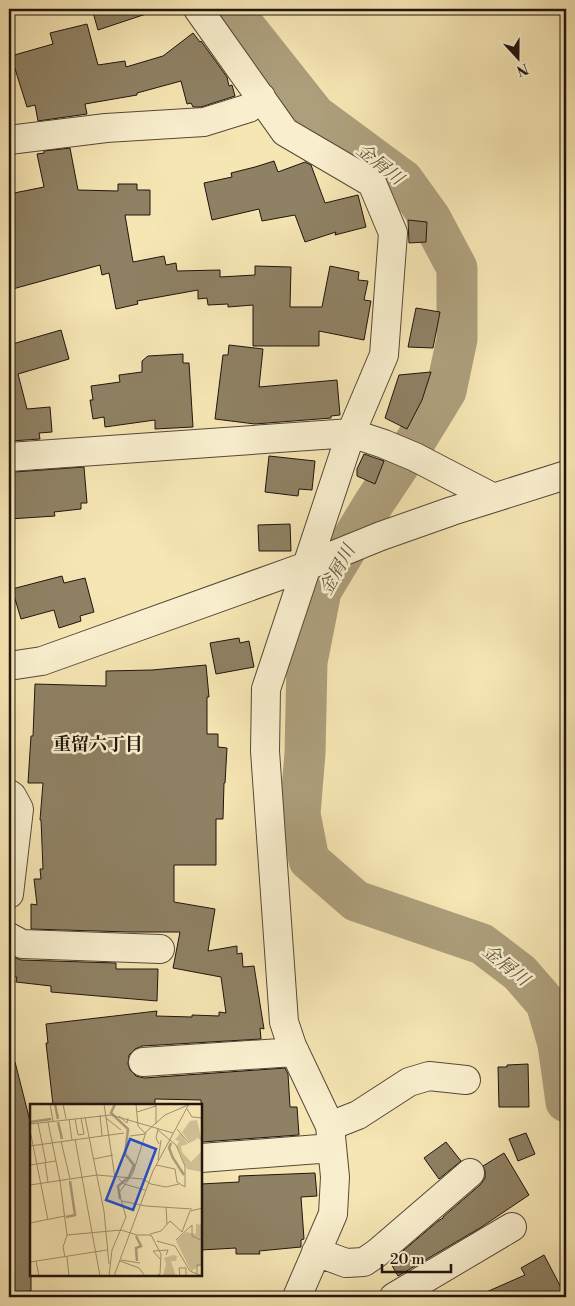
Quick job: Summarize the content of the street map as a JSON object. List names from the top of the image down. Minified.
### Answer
{"districts":["重留六丁目"],"water":["金屑川"],"scale_bar":"20 m","north":"bottom"}
